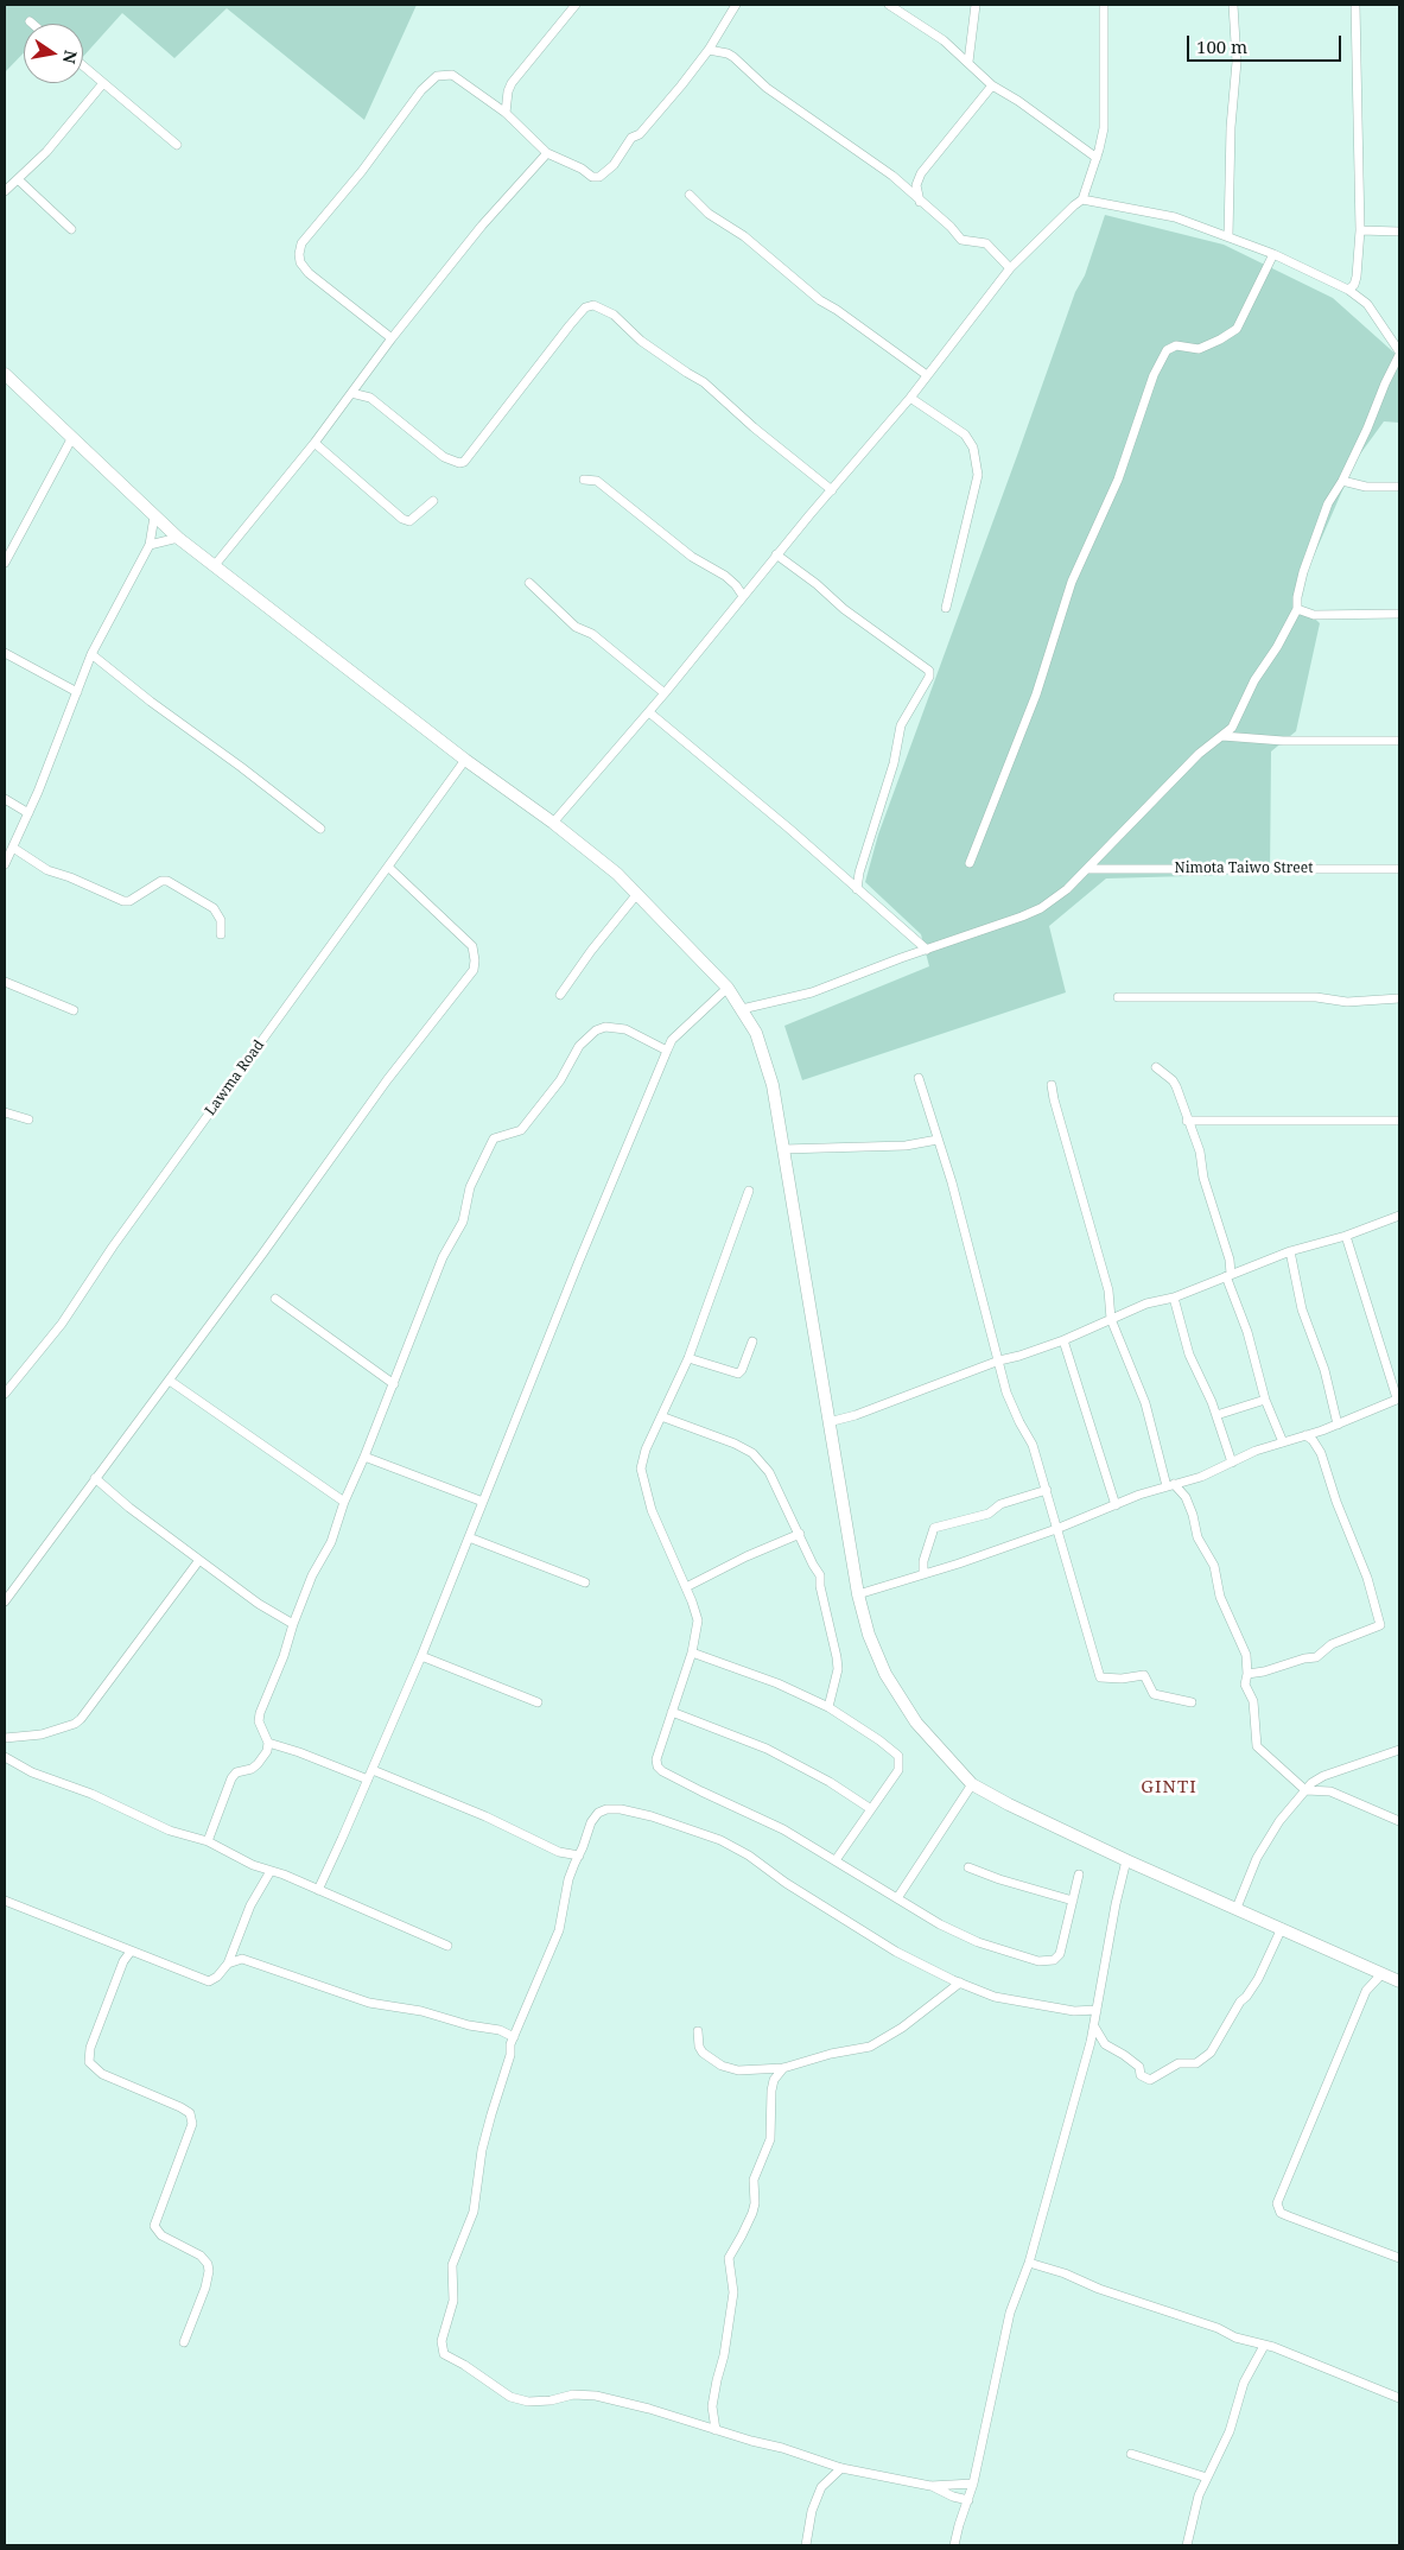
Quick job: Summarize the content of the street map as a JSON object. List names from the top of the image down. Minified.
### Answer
{"streets":{"street":["Nimota Taiwo Street","Lawma Road"]},"districts":["GINTI"],"scale_bar":"100 m","north":"right"}
